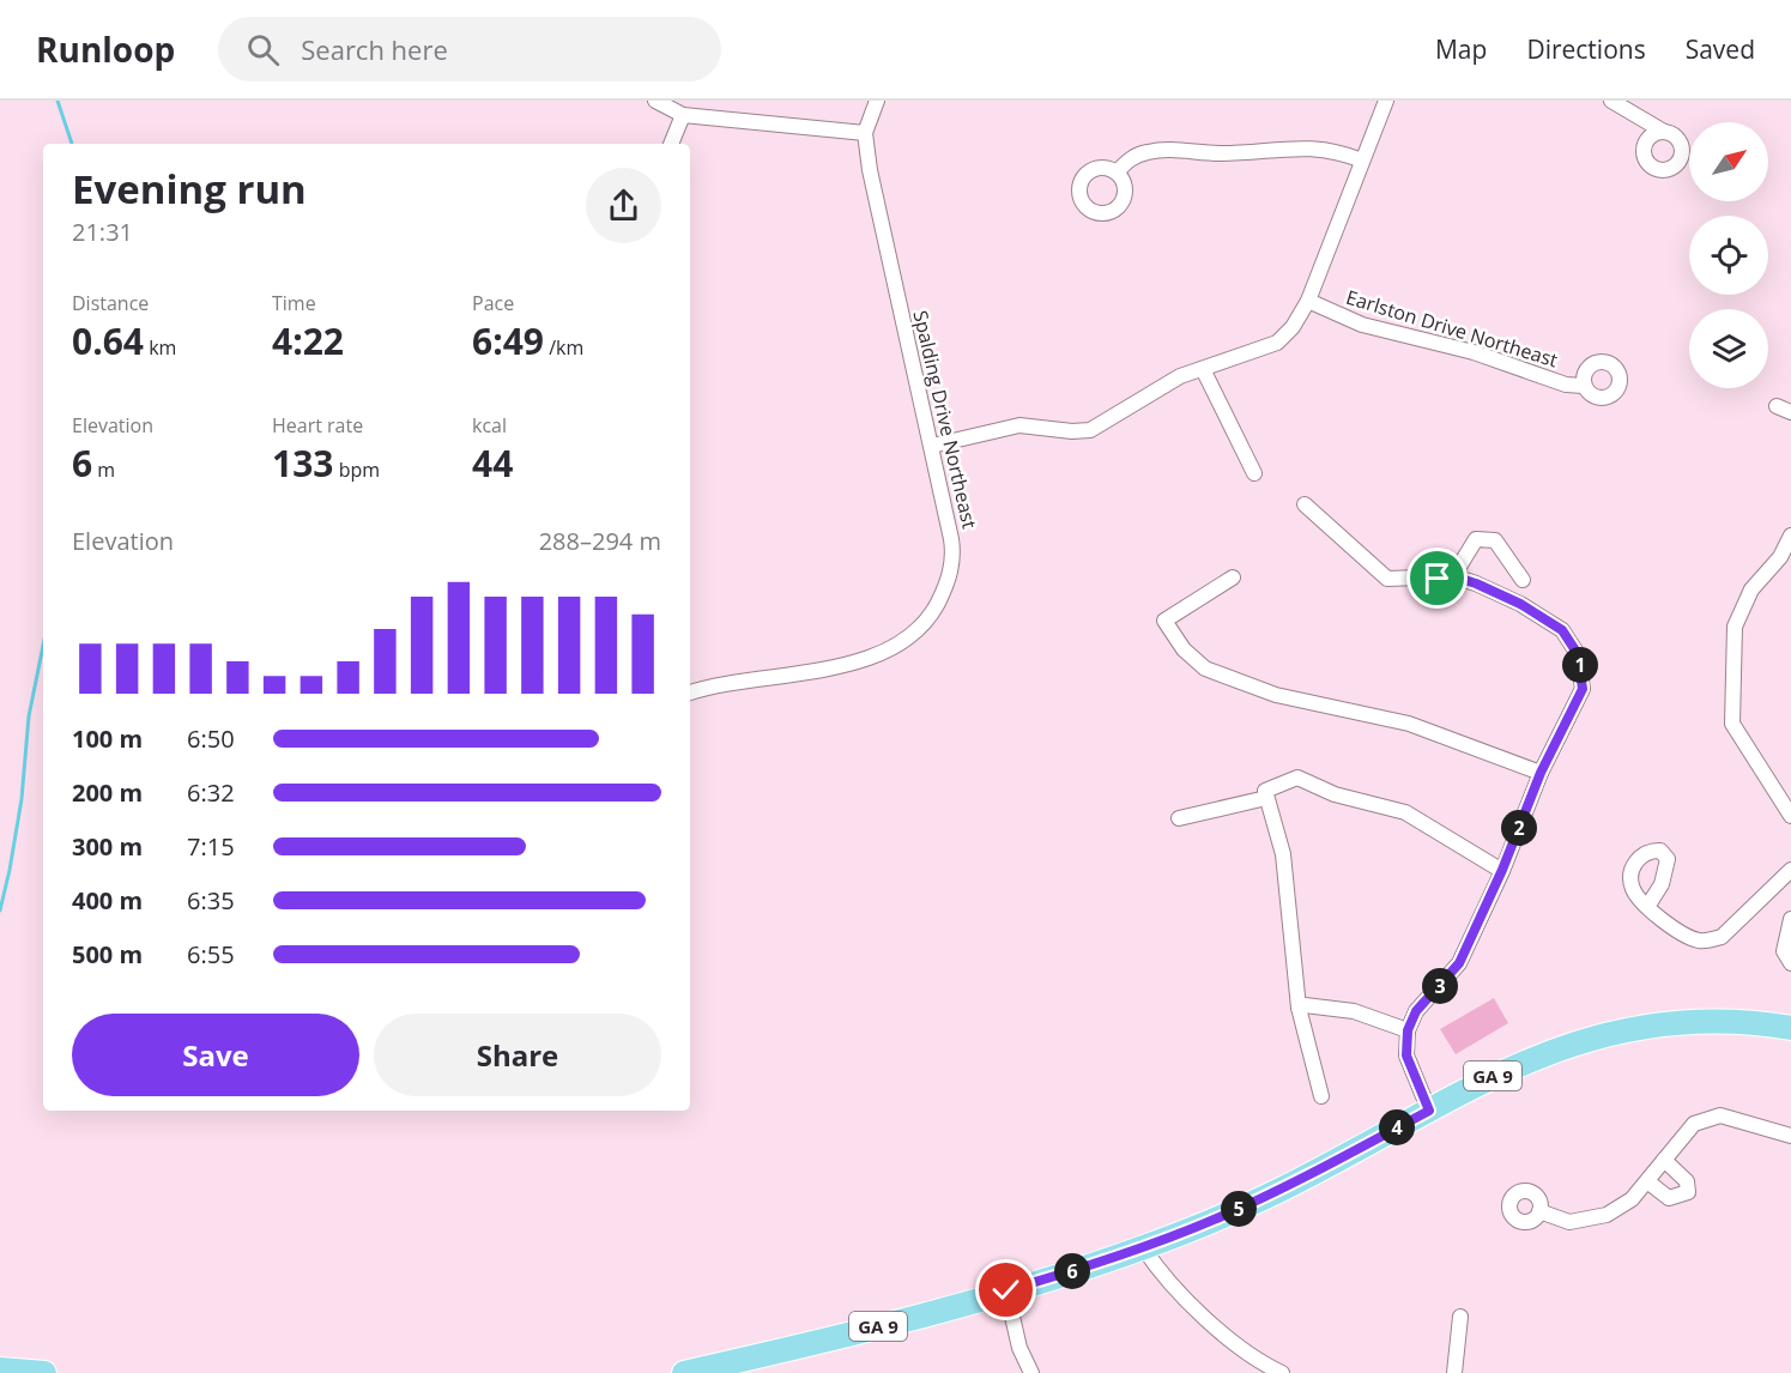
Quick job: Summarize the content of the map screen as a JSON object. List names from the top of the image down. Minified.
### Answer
{"streets":{"main road":["GA 9"],"street":["Earlston Drive Northeast","Spalding Drive Northeast"]},"north":"top right","page":{"header":"Runloop","search":"Search here","nav":["Map","Directions","Saved"],"heading":["Evening run","21:31"],"stats":[["Distance","0.64 km"],["Time","4:22"],["Pace","6:49 /km"],["Elevation","6 m"],["Heart rate","133 bpm"],["kcal","44"]],"chart":["Elevation","288–294 m"],"pins":["1","2","3","4","5","6"],"list":[{"name":"100 m","note":"6:50"},{"name":"200 m","note":"6:32"},{"name":"300 m","note":"7:15"},{"name":"400 m","note":"6:35"},{"name":"500 m","note":"6:55"}],"buttons":["Save","Share"]}}
